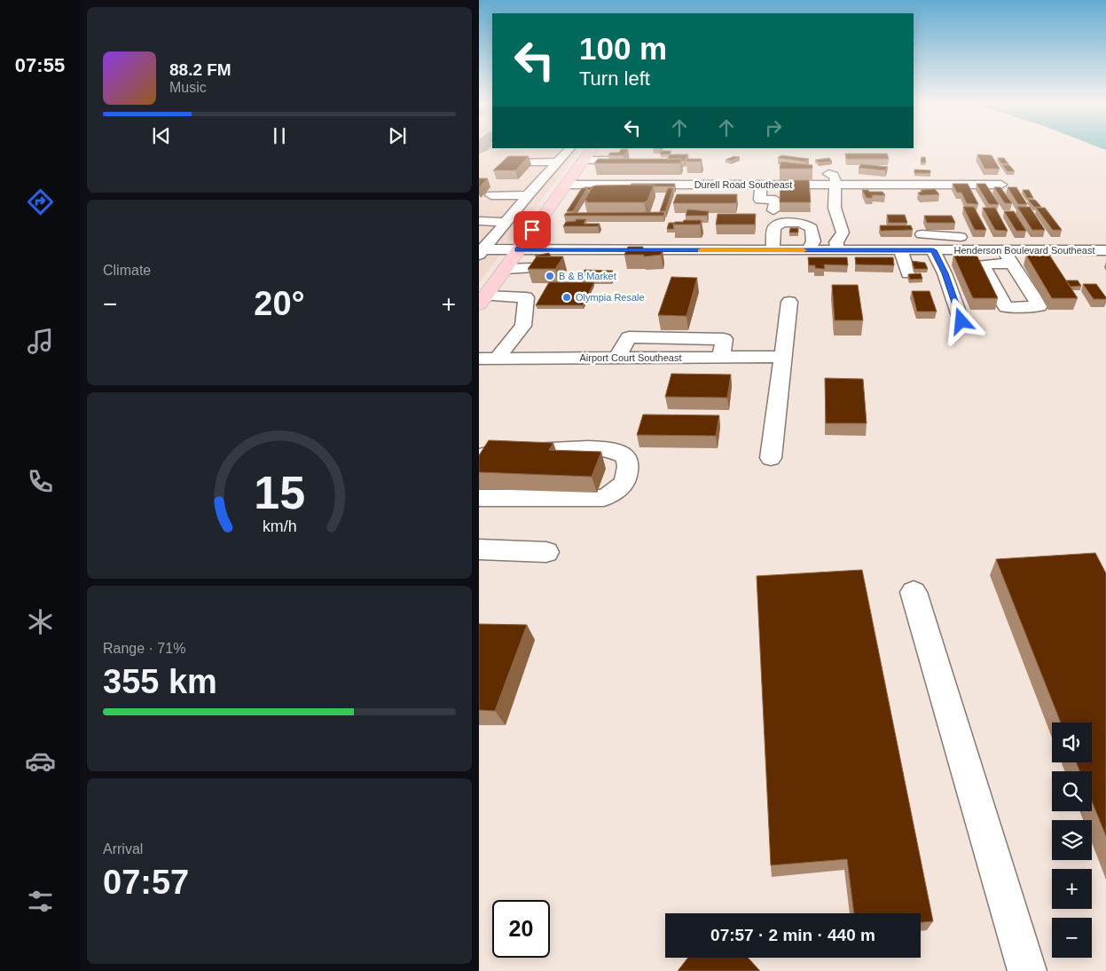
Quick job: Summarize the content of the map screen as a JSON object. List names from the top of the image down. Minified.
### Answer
{"streets":{"street":["Durell Road Southeast","Henderson Boulevard Southeast","Airport Court Southeast"]},"places":["B & B Market","Olympia Resale"],"page":{"tabs":"07:55","turn":["100 m","Turn left"],"song":["88.2 FM","Music"],"tile":["Climate",["Range · 71%","355 km"],["Arrival","07:57"]],"heat":["−","20°","+"],"map_buttons":["+","−"],"limit":"20","trip":"07:57 · 2 min · 440 m","gauge":["15","km/h"]}}
